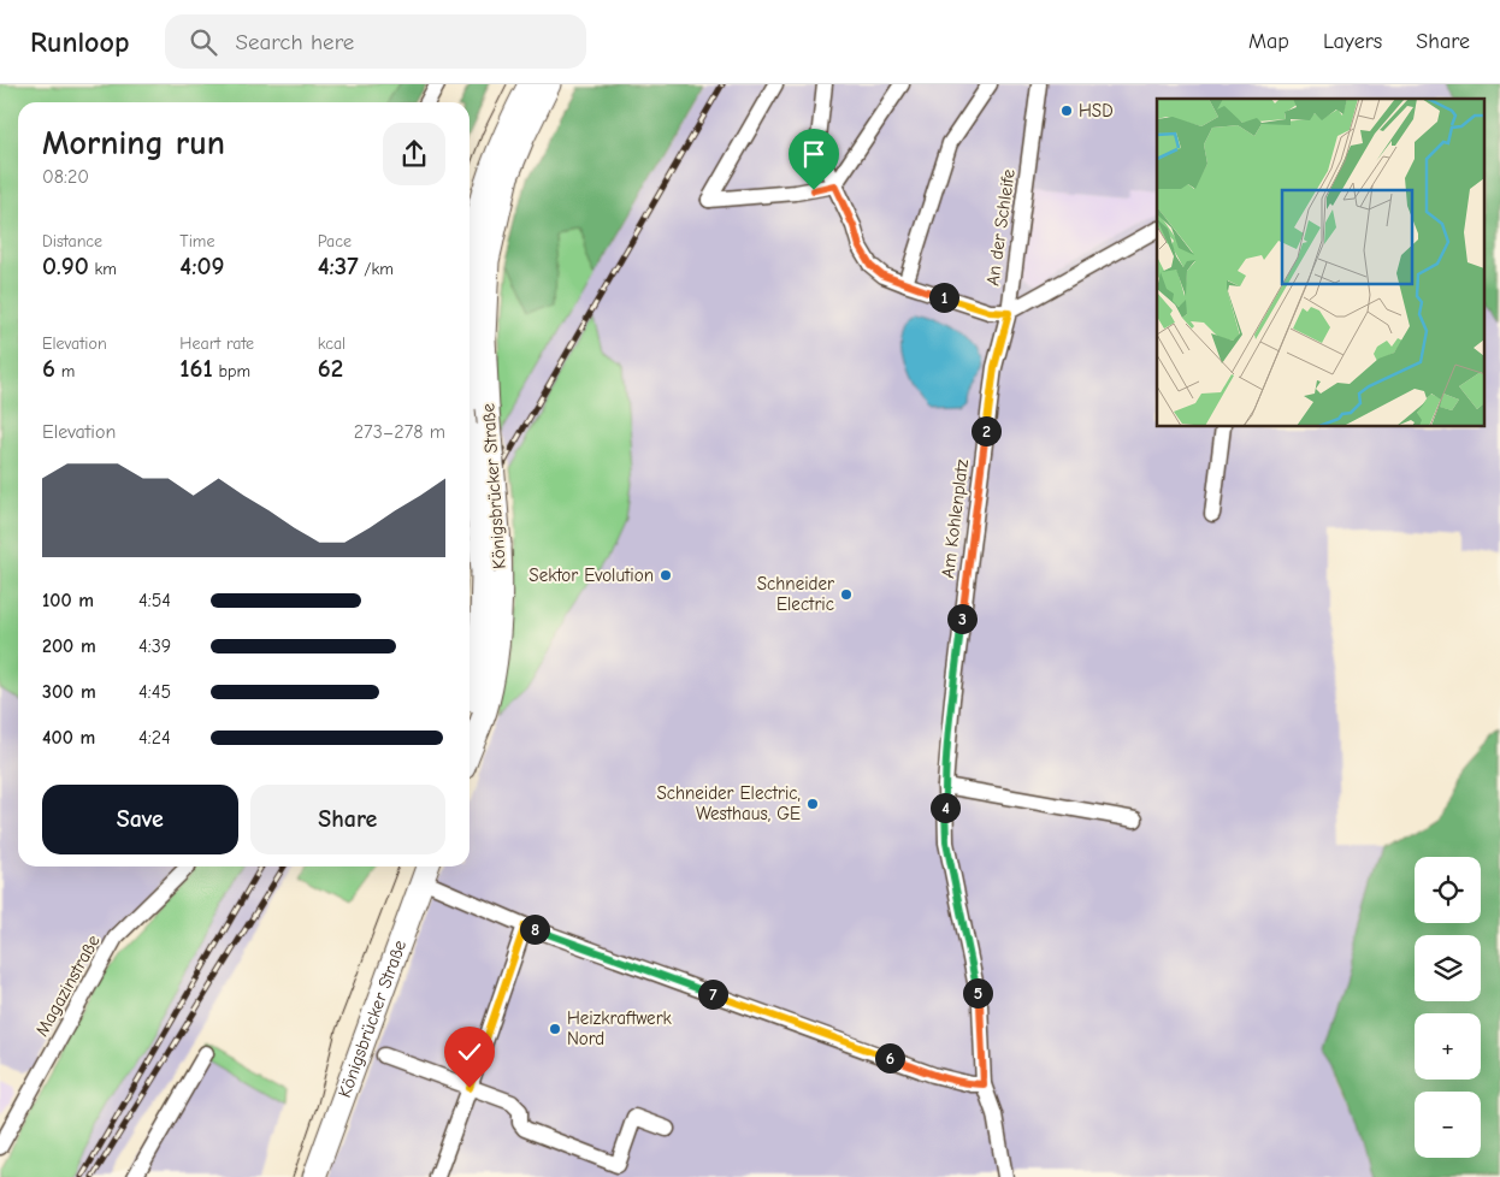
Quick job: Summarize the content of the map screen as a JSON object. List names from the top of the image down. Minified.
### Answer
{"streets":{"main road":["Königsbrücker Straße"],"street":["An der Schleife","Am Kohlenplatz","Magazinstraße"]},"crossings":[["An der Schleife","Am Kohlenplatz"]],"places":["HSD","Sektor Evolution","Schneider Electric","Schneider Electric, Westhaus, GE","Heizkraftwerk Nord"],"page":{"header":"Runloop","search":"Search here","nav":["Map","Layers","Share"],"heading":["Morning run","08:20"],"stats":[["Distance","0.90 km"],["Time","4:09"],["Pace","4:37 /km"],["Elevation","6 m"],["Heart rate","161 bpm"],["kcal","62"]],"pins":["1","2","3","4","8","5","7","6"],"chart":["Elevation","273–278 m"],"list":[{"name":"100 m","note":"4:54"},{"name":"200 m","note":"4:39"},{"name":"300 m","note":"4:45"},{"name":"400 m","note":"4:24"}],"buttons":["Save","Share"],"map_buttons":["+","−"]}}
